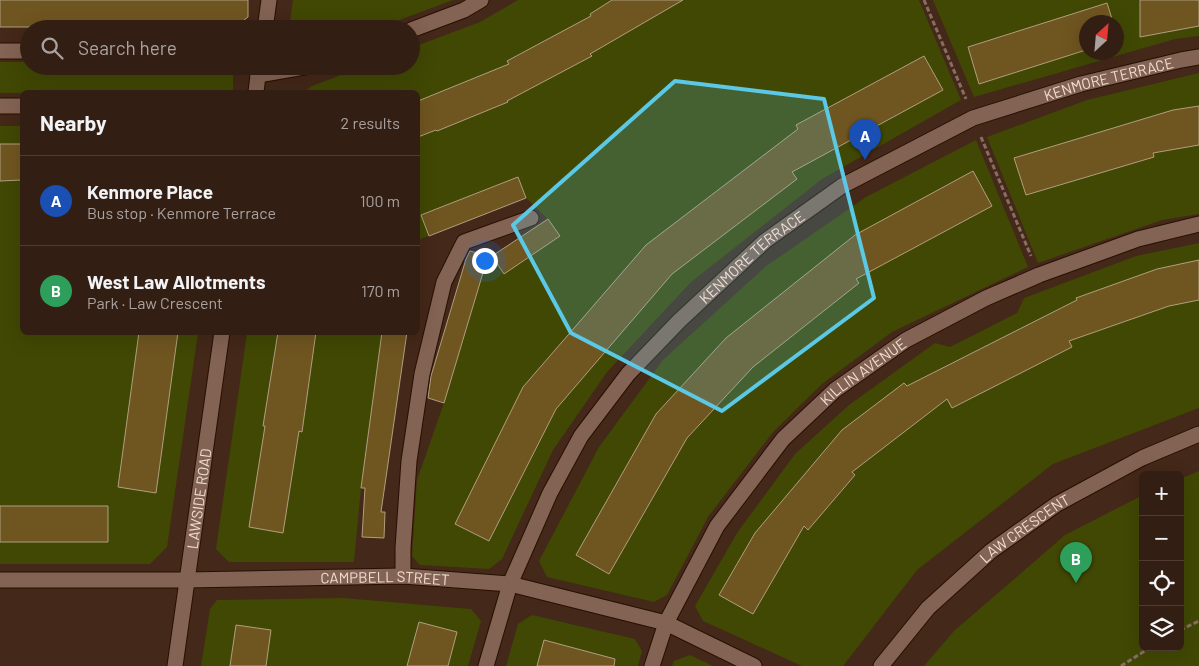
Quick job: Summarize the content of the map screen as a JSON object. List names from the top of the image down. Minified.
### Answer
{"streets":{"street":["KENMORE TERRACE","KILLIN AVENUE","LAWSIDE ROAD","LAW CRESCENT","CAMPBELL STREET"]},"crossings":[["KENMORE TERRACE","CAMPBELL STREET"],["KILLIN AVENUE","CAMPBELL STREET"],["LAWSIDE ROAD","CAMPBELL STREET"]],"north":"top right","page":{"search":"Search here","heading":["Nearby","2 results"],"pins":["A","B"],"list":[{"mark":"A","name":"Kenmore Place","note":"Bus stop · Kenmore Terrace","value":"100 m"},{"mark":"B","name":"West Law Allotments","note":"Park · Law Crescent","value":"170 m"}],"map_buttons":["+","−"]}}
